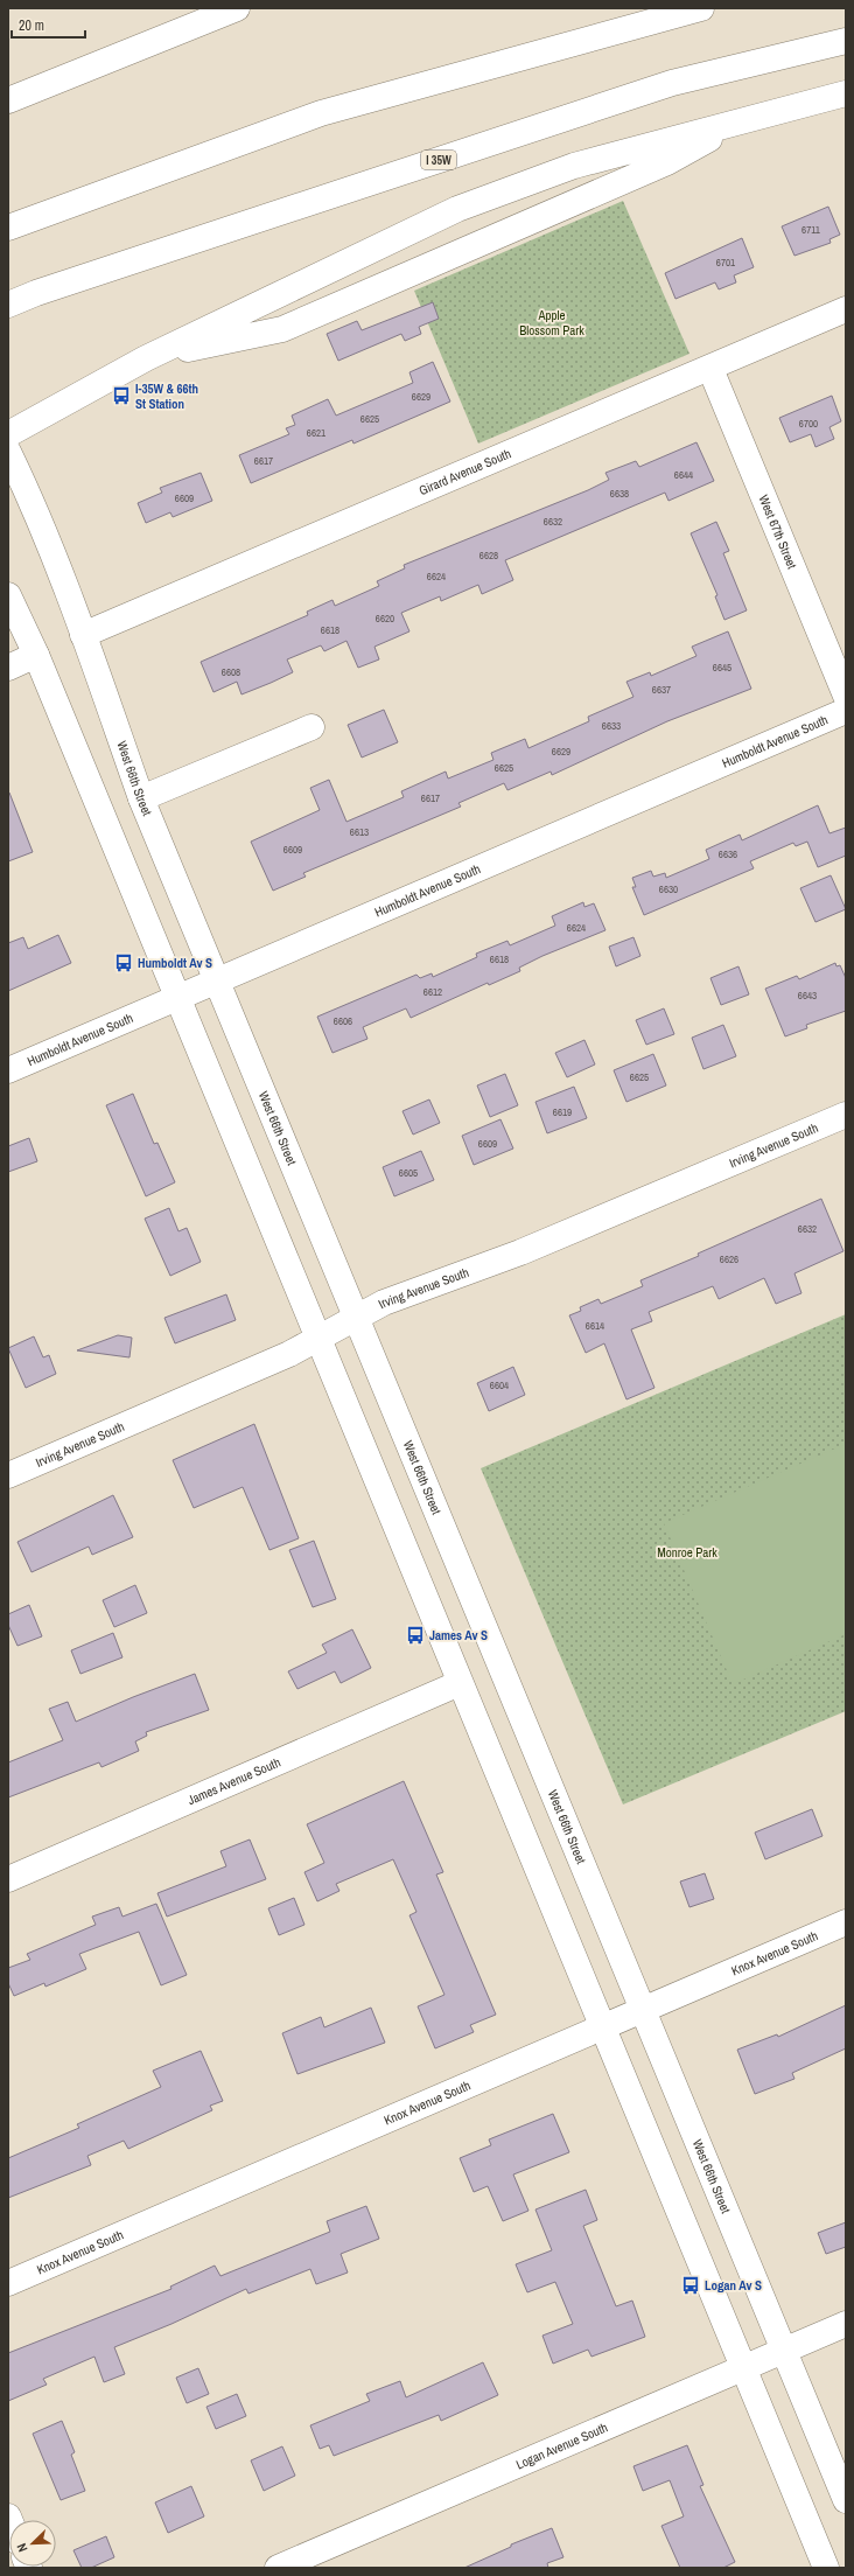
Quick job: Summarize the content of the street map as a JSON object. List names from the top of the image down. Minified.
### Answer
{"streets":{"main road":["I 35W","Girard Avenue South","West 67th Street","Humboldt Avenue South","West 66th Street","Irving Avenue South","James Avenue South","Knox Avenue South","Logan Avenue South"]},"crossings":[["Girard Avenue South","West 67th Street"],["Girard Avenue South","West 66th Street"],["Humboldt Avenue South","West 66th Street"],["West 66th Street","Irving Avenue South"],["West 66th Street","Knox Avenue South"],["West 66th Street","Logan Avenue South"]],"parks":["Apple Blossom Park","Monroe Park"],"places":{"bus stop":["I-35W & 66th St Station","Humboldt Av S","James Av S","Logan Av S"]},"house_numbers":["6711","6701","6629","6625","6700","6621","6617","6644","6638","6609","6632","6628","6624","6620","6618","6645","6608","6637","6633","6629","6625","6617","6613","6609","6636","6630","6624","6618","6612","6643","6606","6625","6619","6609","6605","6632","6626","6614","6604"],"scale_bar":"20 m","north":"bottom left"}
